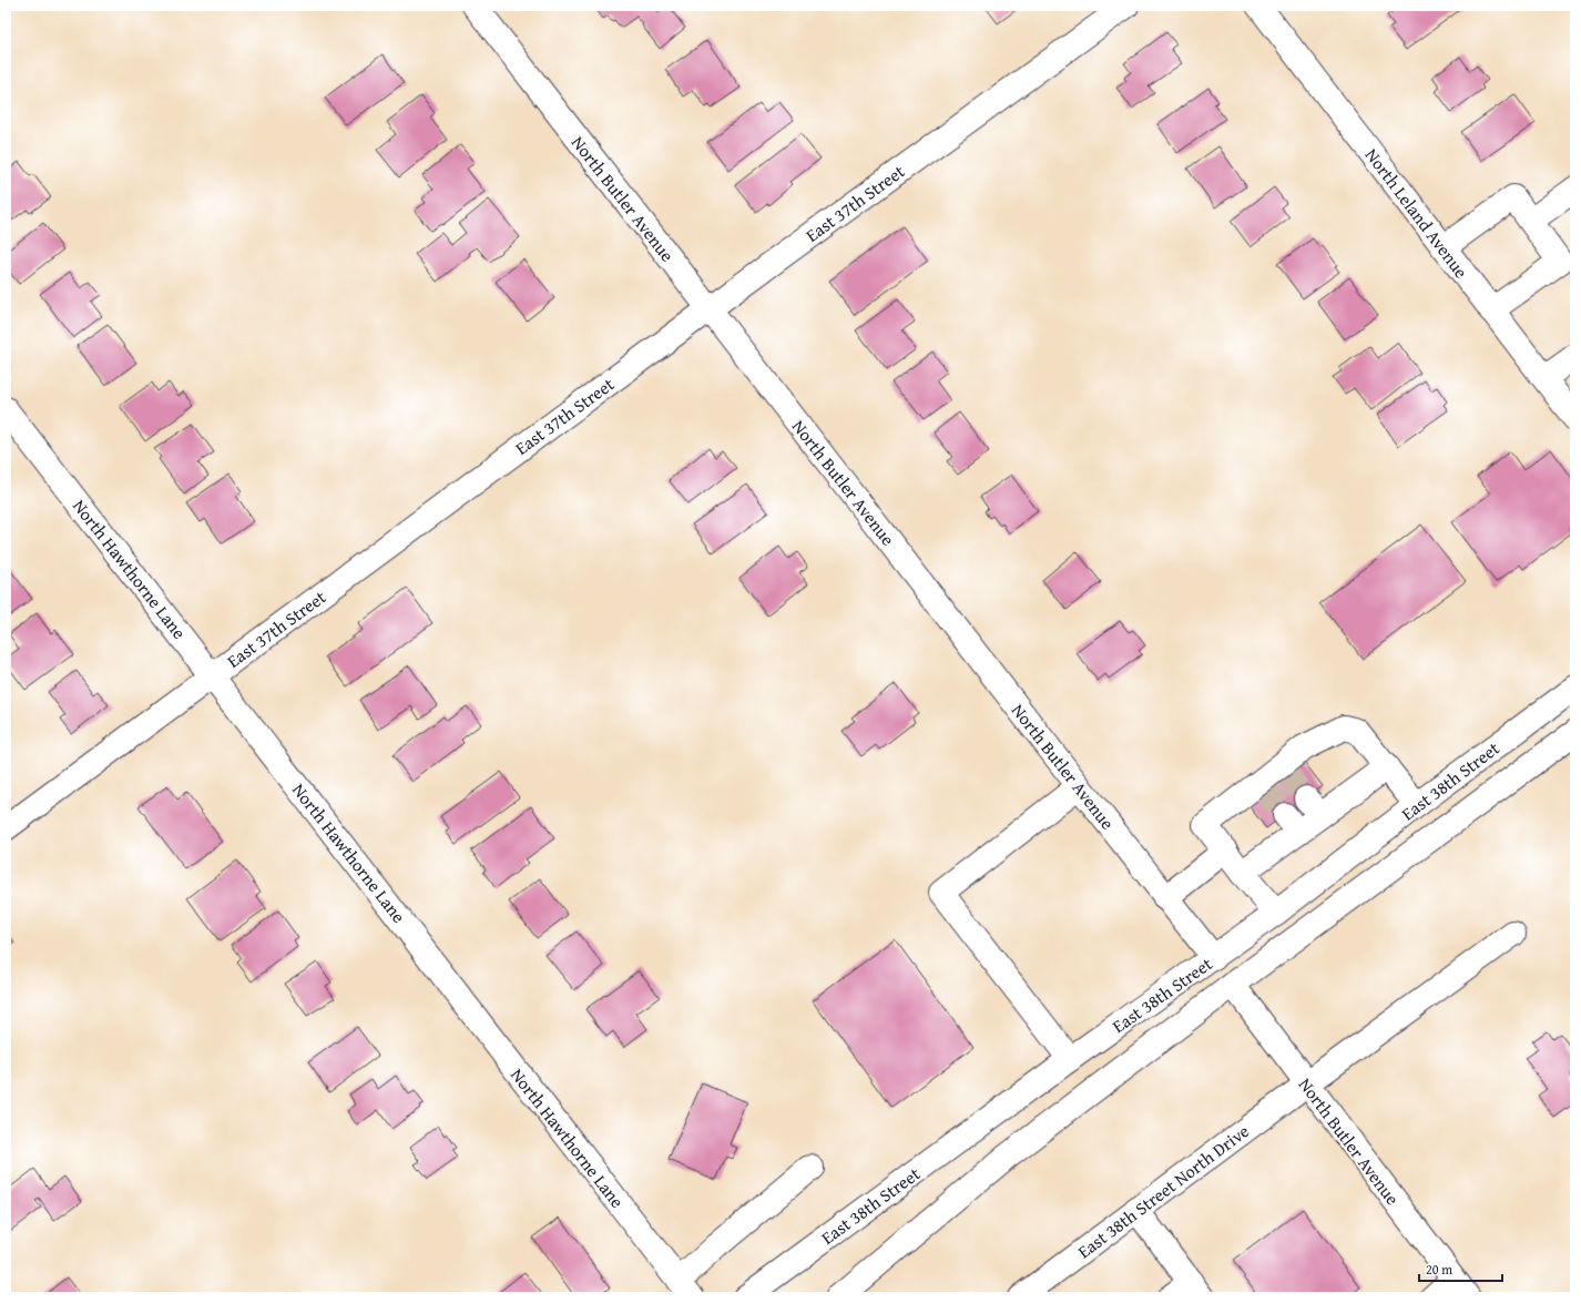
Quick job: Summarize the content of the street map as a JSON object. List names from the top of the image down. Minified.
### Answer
{"streets":{"street":["North Butler Avenue","East 37th Street","North Leland Avenue","North Hawthorne Lane","East 38th Street","East 38th Street North Drive"]},"crossings":[["North Butler Avenue","East 37th Street"],["North Butler Avenue","East 38th Street"],["North Butler Avenue","East 38th Street North Drive"],["East 37th Street","North Hawthorne Lane"]],"scale_bar":"20 m"}
